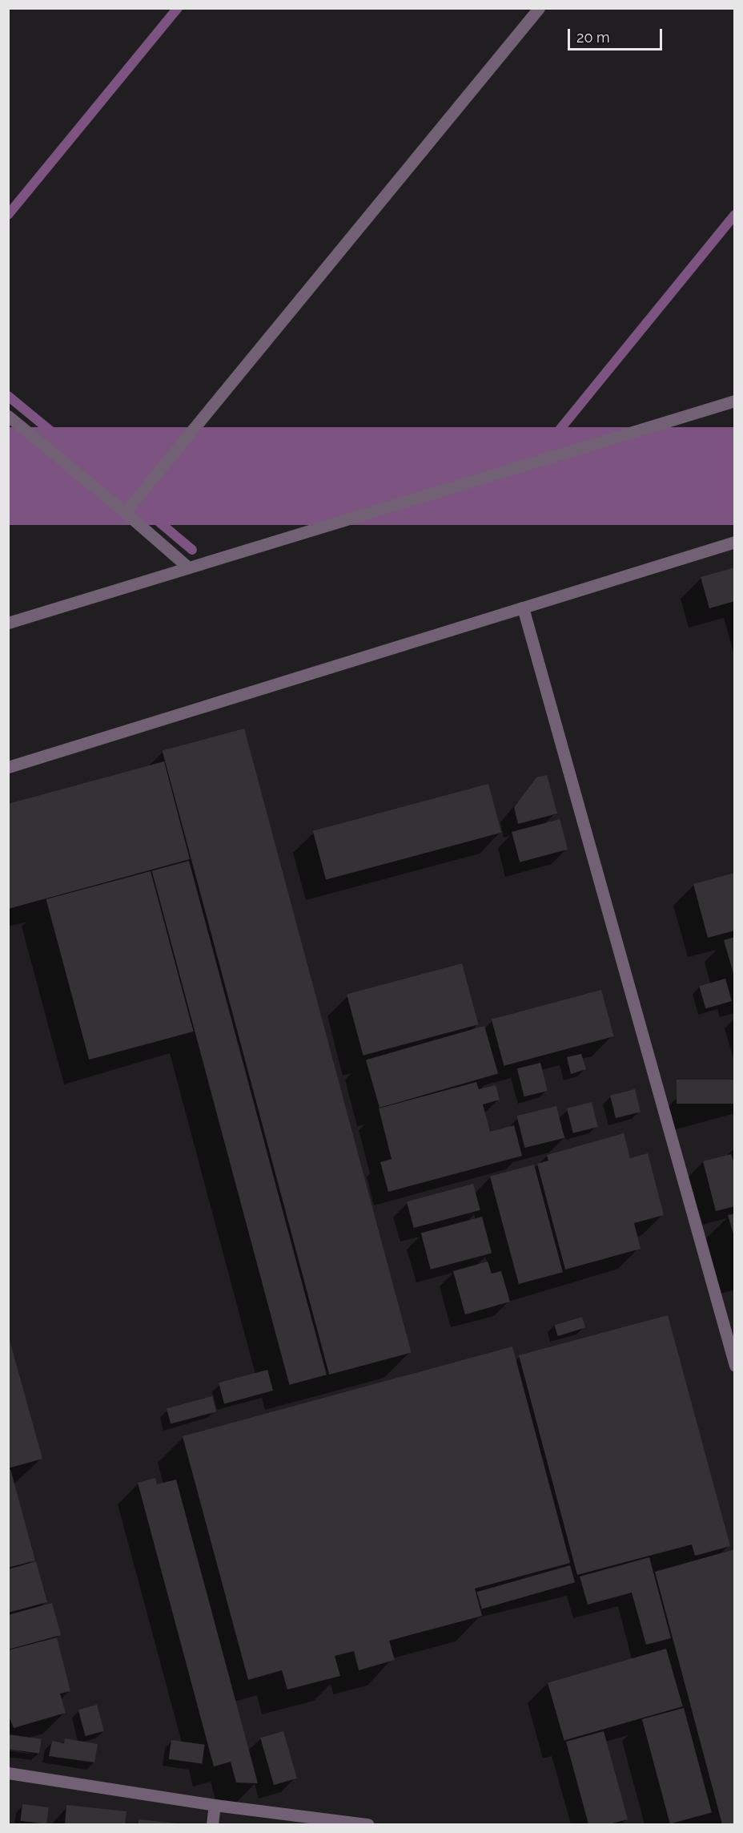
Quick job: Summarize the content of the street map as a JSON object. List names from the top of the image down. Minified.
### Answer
{"scale_bar":"20 m"}
